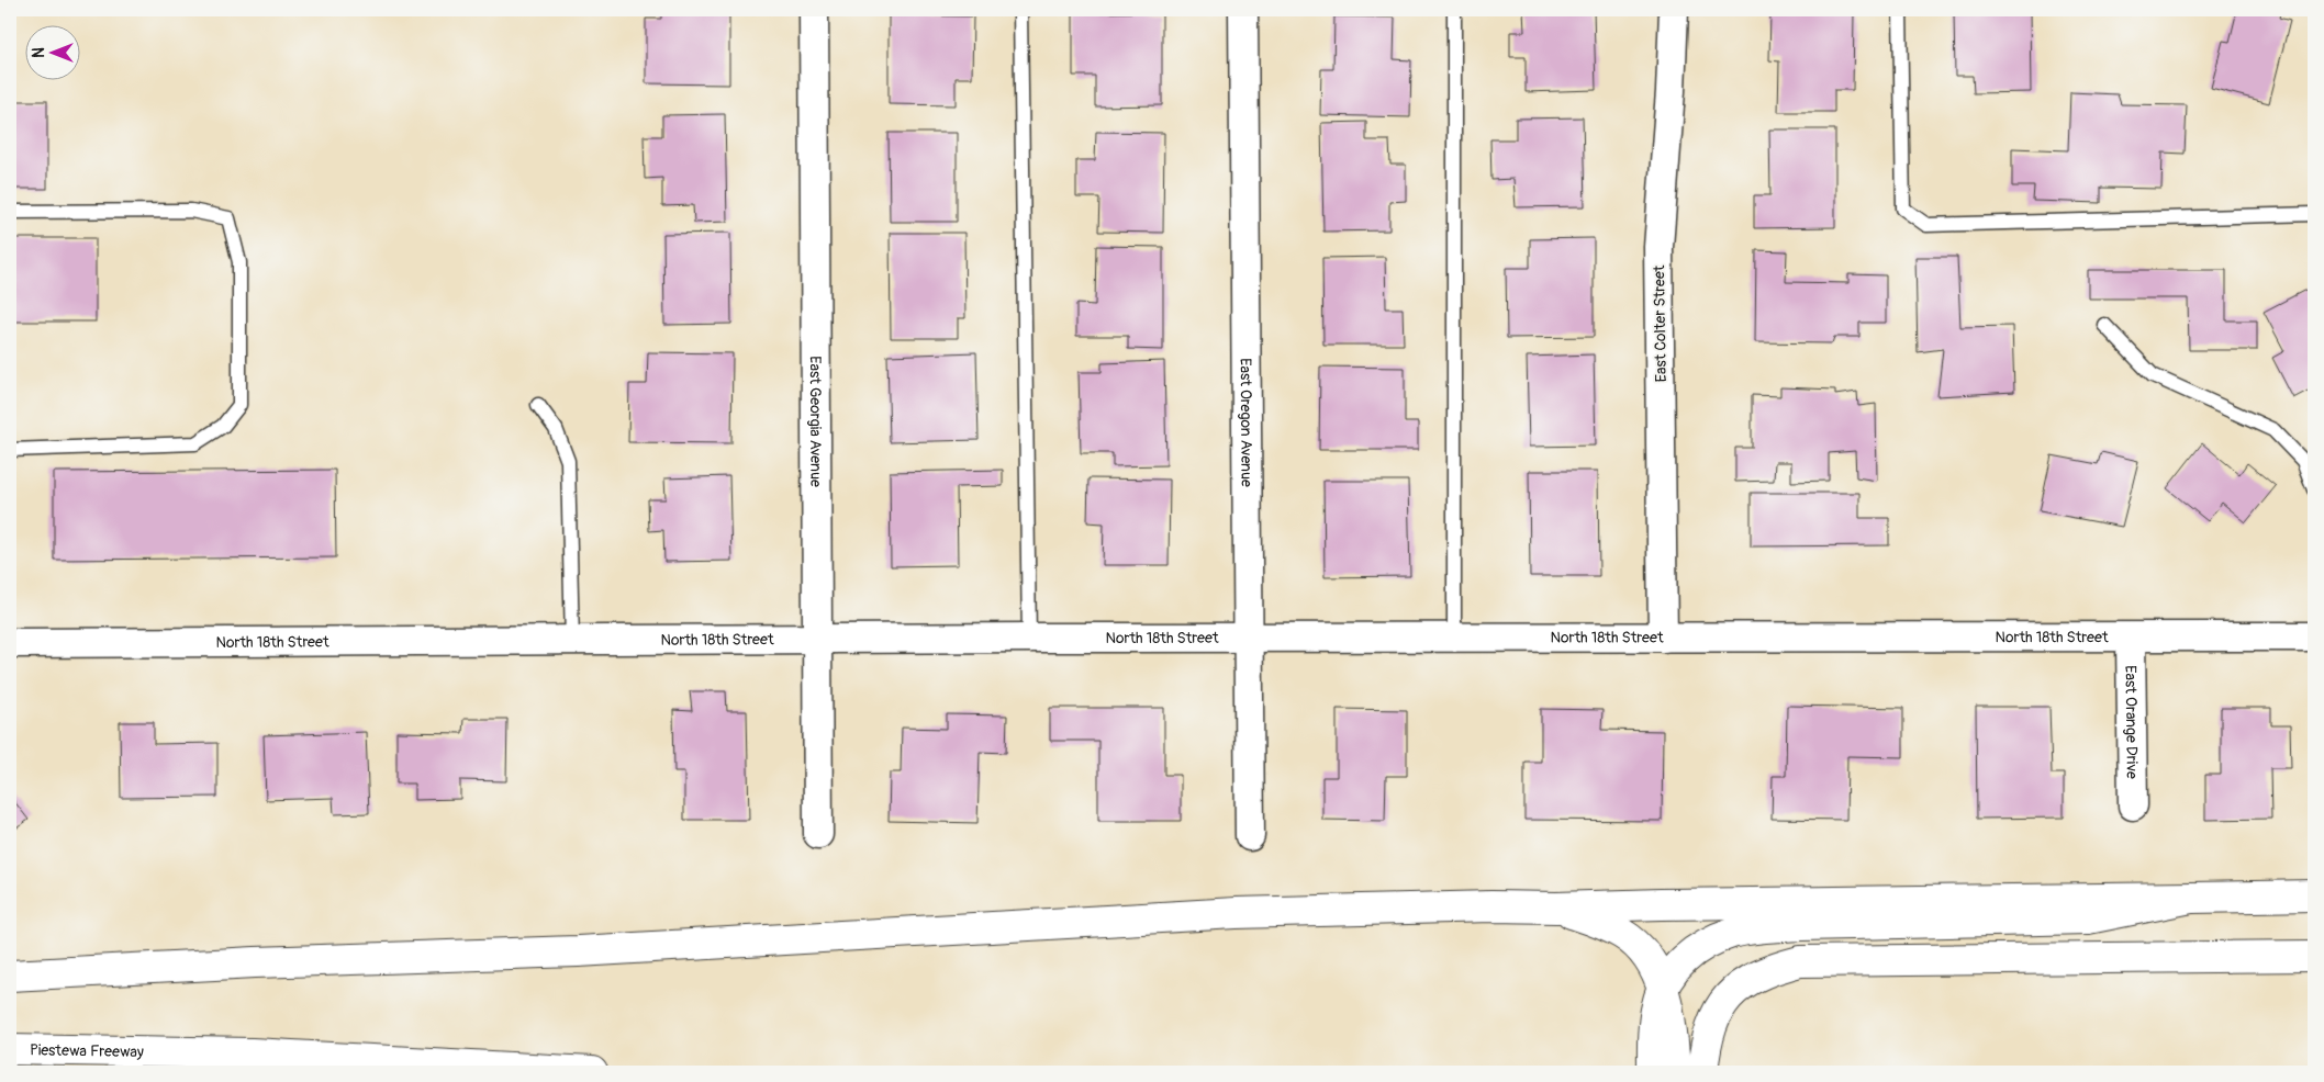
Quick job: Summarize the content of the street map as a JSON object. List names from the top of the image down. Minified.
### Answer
{"streets":{"main road":["Piestewa Freeway"],"street":["East Colter Street","East Georgia Avenue","East Oregon Avenue","North 18th Street","East Orange Drive"]},"crossings":[["East Colter Street","North 18th Street"],["East Georgia Avenue","North 18th Street"],["East Oregon Avenue","North 18th Street"],["North 18th Street","East Orange Drive"]],"north":"left"}
